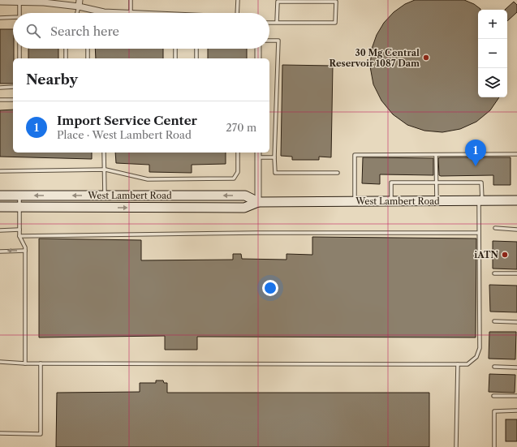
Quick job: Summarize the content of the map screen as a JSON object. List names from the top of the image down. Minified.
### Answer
{"streets":{"main road":["West Lambert Road"]},"places":["30 Mg Central Reservoir 1087 Dam","iATN"],"page":{"map_buttons":["+","−"],"search":"Search here","heading":"Nearby","list":[{"mark":"1","name":"Import Service Center","note":"Place · West Lambert Road","value":"270 m"}],"pins":"1"}}
